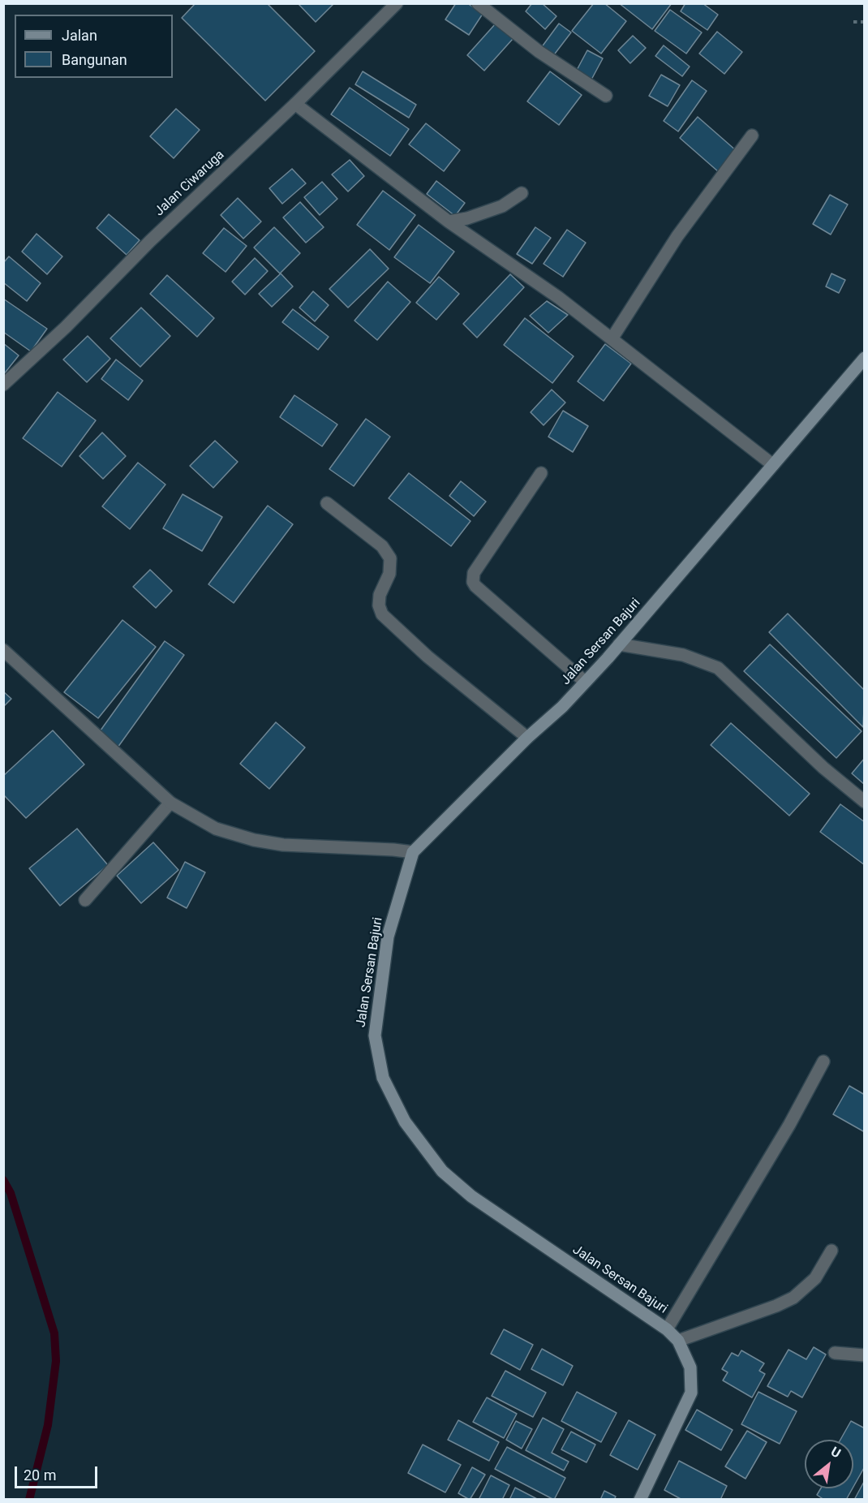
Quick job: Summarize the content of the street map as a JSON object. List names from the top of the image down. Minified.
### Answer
{"streets":{"main road":["Jalan Sersan Bajuri"],"street":["Jalan Ciwaruga"]},"legend":["Jalan","Bangunan"],"scale_bar":"20 m","north":"top right"}
